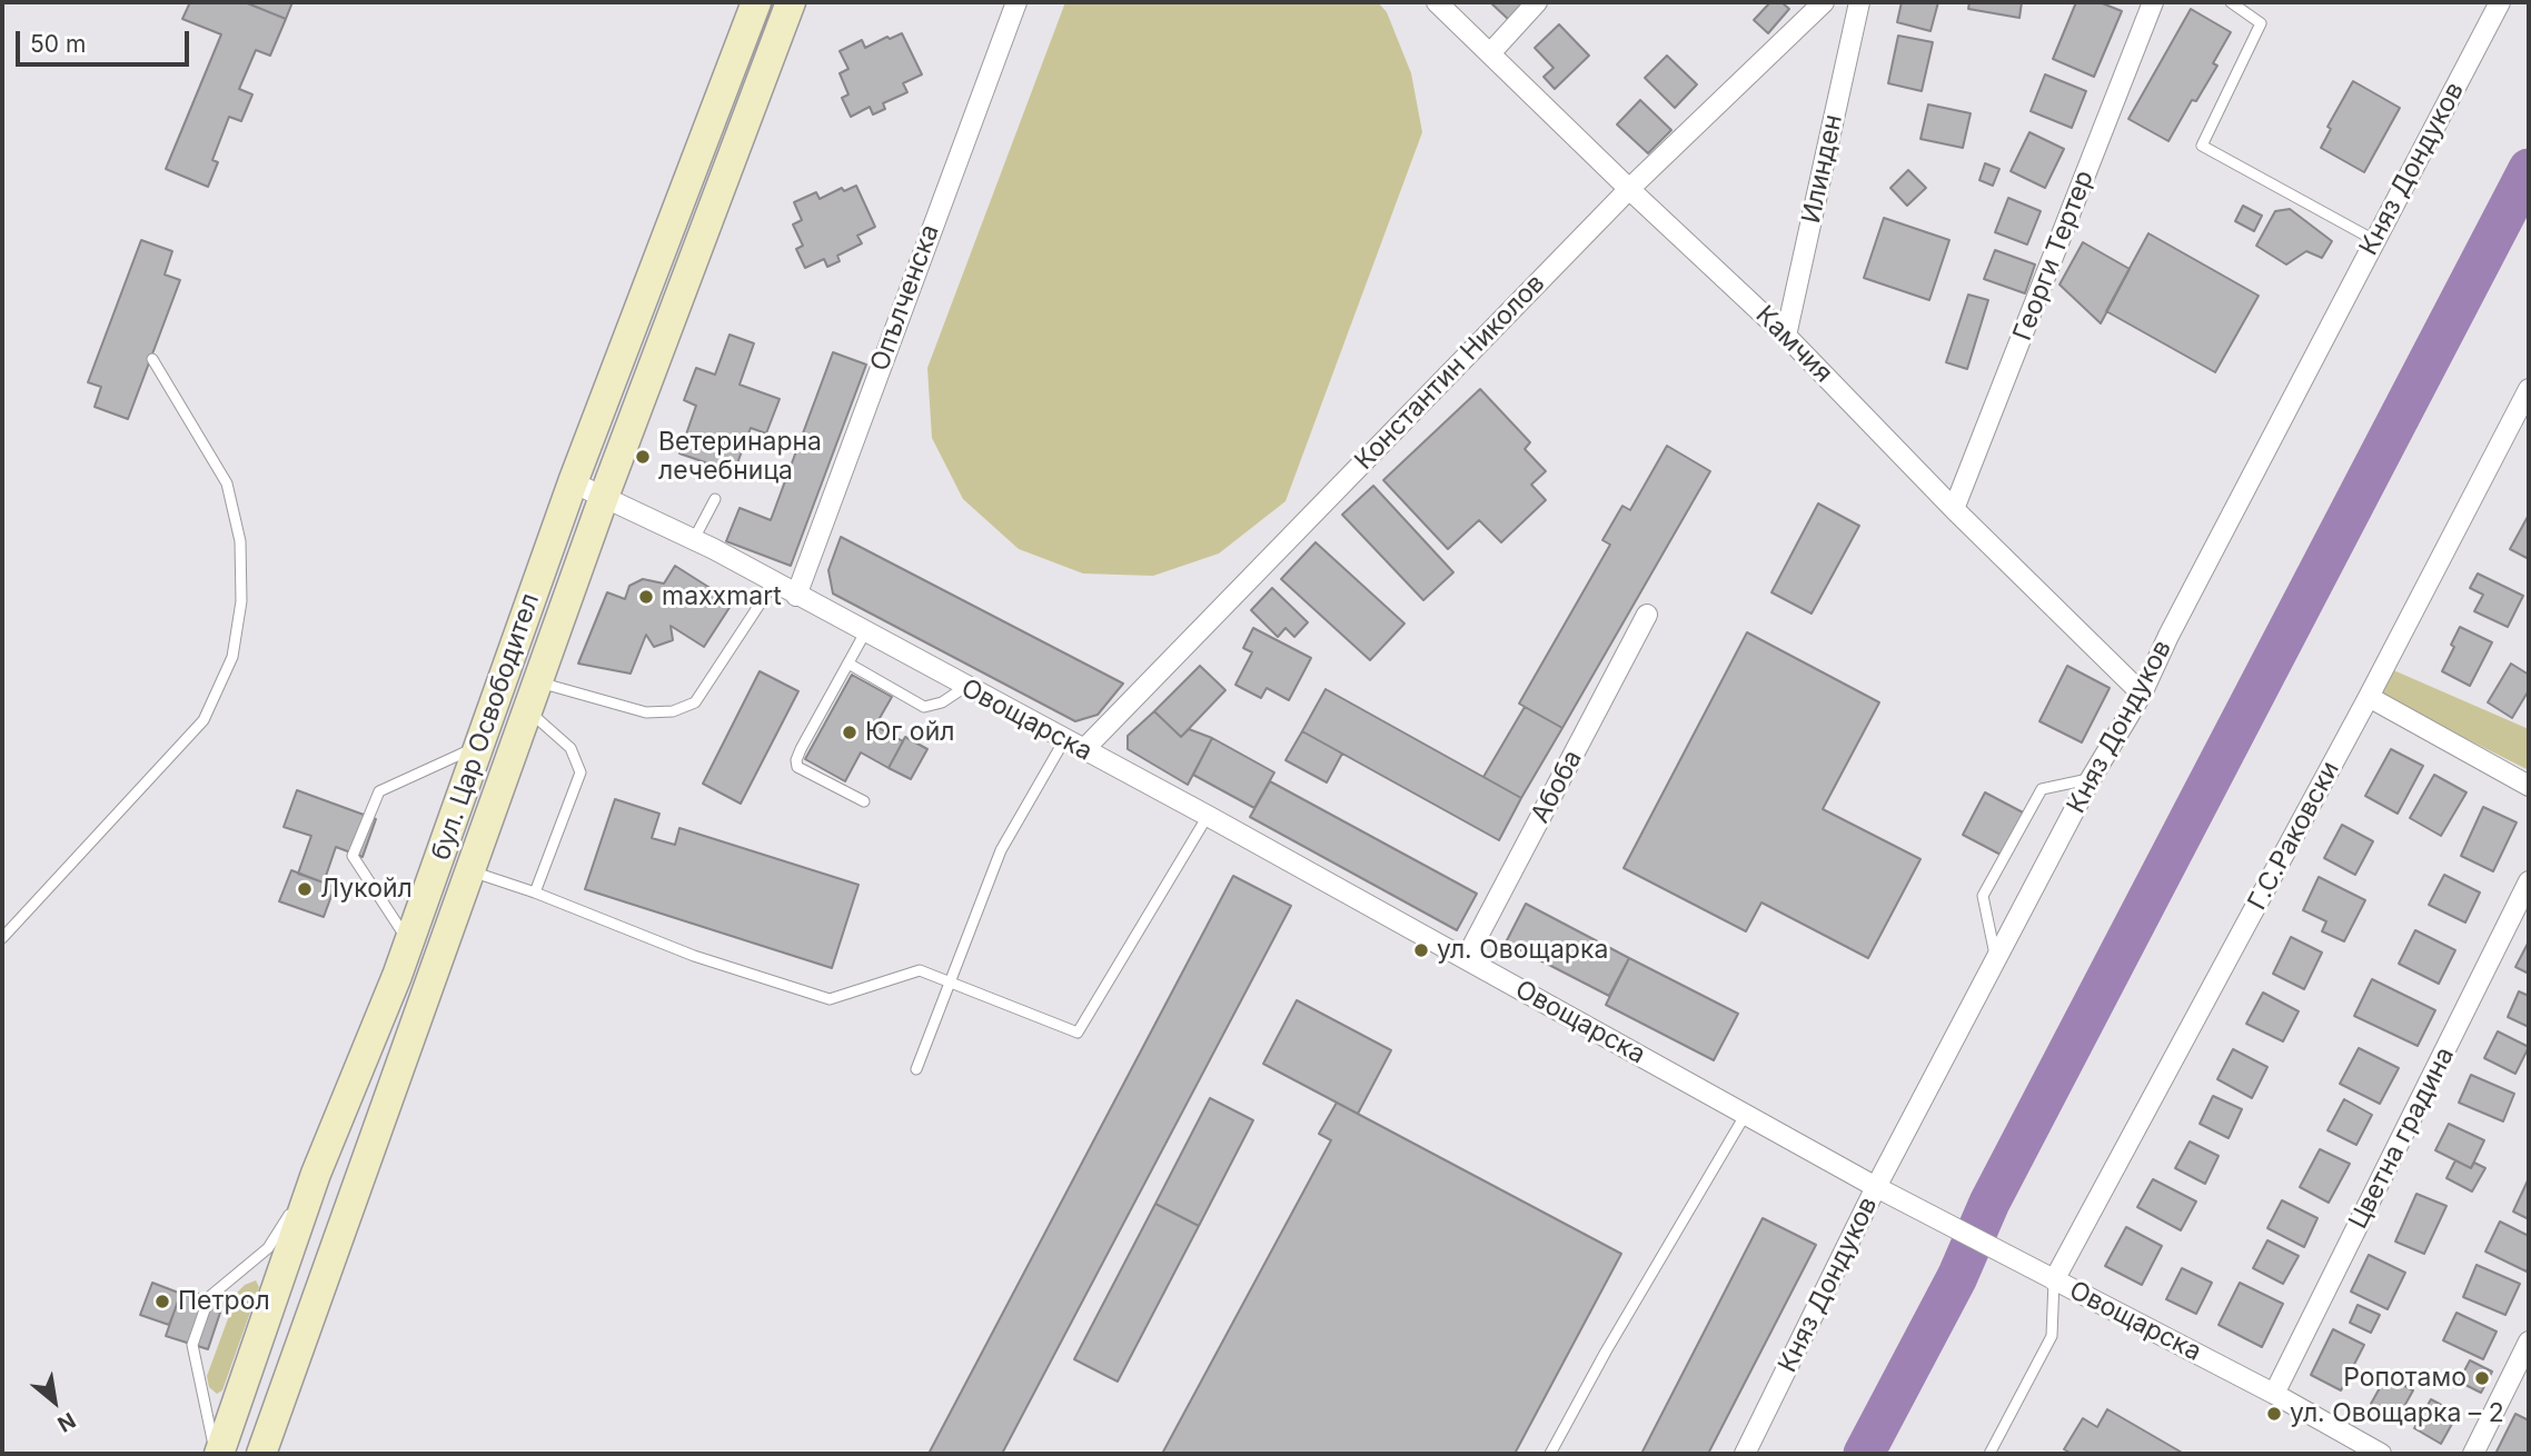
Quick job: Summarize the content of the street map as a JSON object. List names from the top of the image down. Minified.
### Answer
{"streets":{"main road":["бул. Цар Освободител"],"street":["Илинден","Княз Дондуков","Георги Тертер","Опълченска","Камчия","Константин Николов","Овощарска","Абоба","Г.С.Раковски","Цветна градина"]},"crossings":[["Илинден","Камчия"],["Княз Дондуков","Камчия"],["Княз Дондуков","Овощарска"],["Георги Тертер","Камчия"],["Опълченска","Овощарска"],["Камчия","Константин Николов"],["Константин Николов","Овощарска"],["Овощарска","бул. Цар Освободител"],["Овощарска","Абоба"],["Овощарска","Г.С.Раковски"],["Овощарска","Цветна градина"]],"places":["Ветеринарна лечебница","maxxmart","Юг ойл","Лукойл","ул. Овощарка","Петрол","Ропотамо","ул. Овощарка – 2"],"scale_bar":"50 m","north":"bottom right"}
